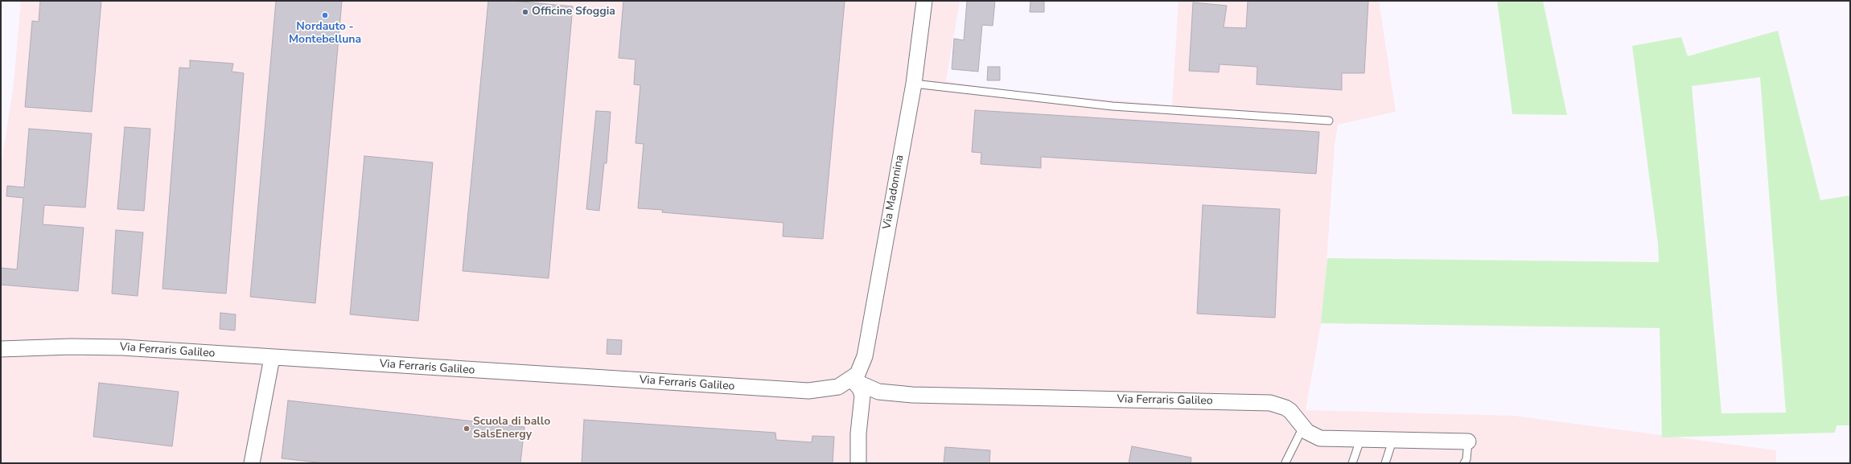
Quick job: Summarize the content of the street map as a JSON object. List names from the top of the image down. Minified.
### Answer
{"streets":{"street":["Via Madonnina","Via Ferraris Galileo"]},"crossings":[["Via Madonnina","Via Ferraris Galileo"]],"places":["Officine Sfoggia","Nordauto - Montebelluna","Scuola di ballo SalsEnergy"]}
